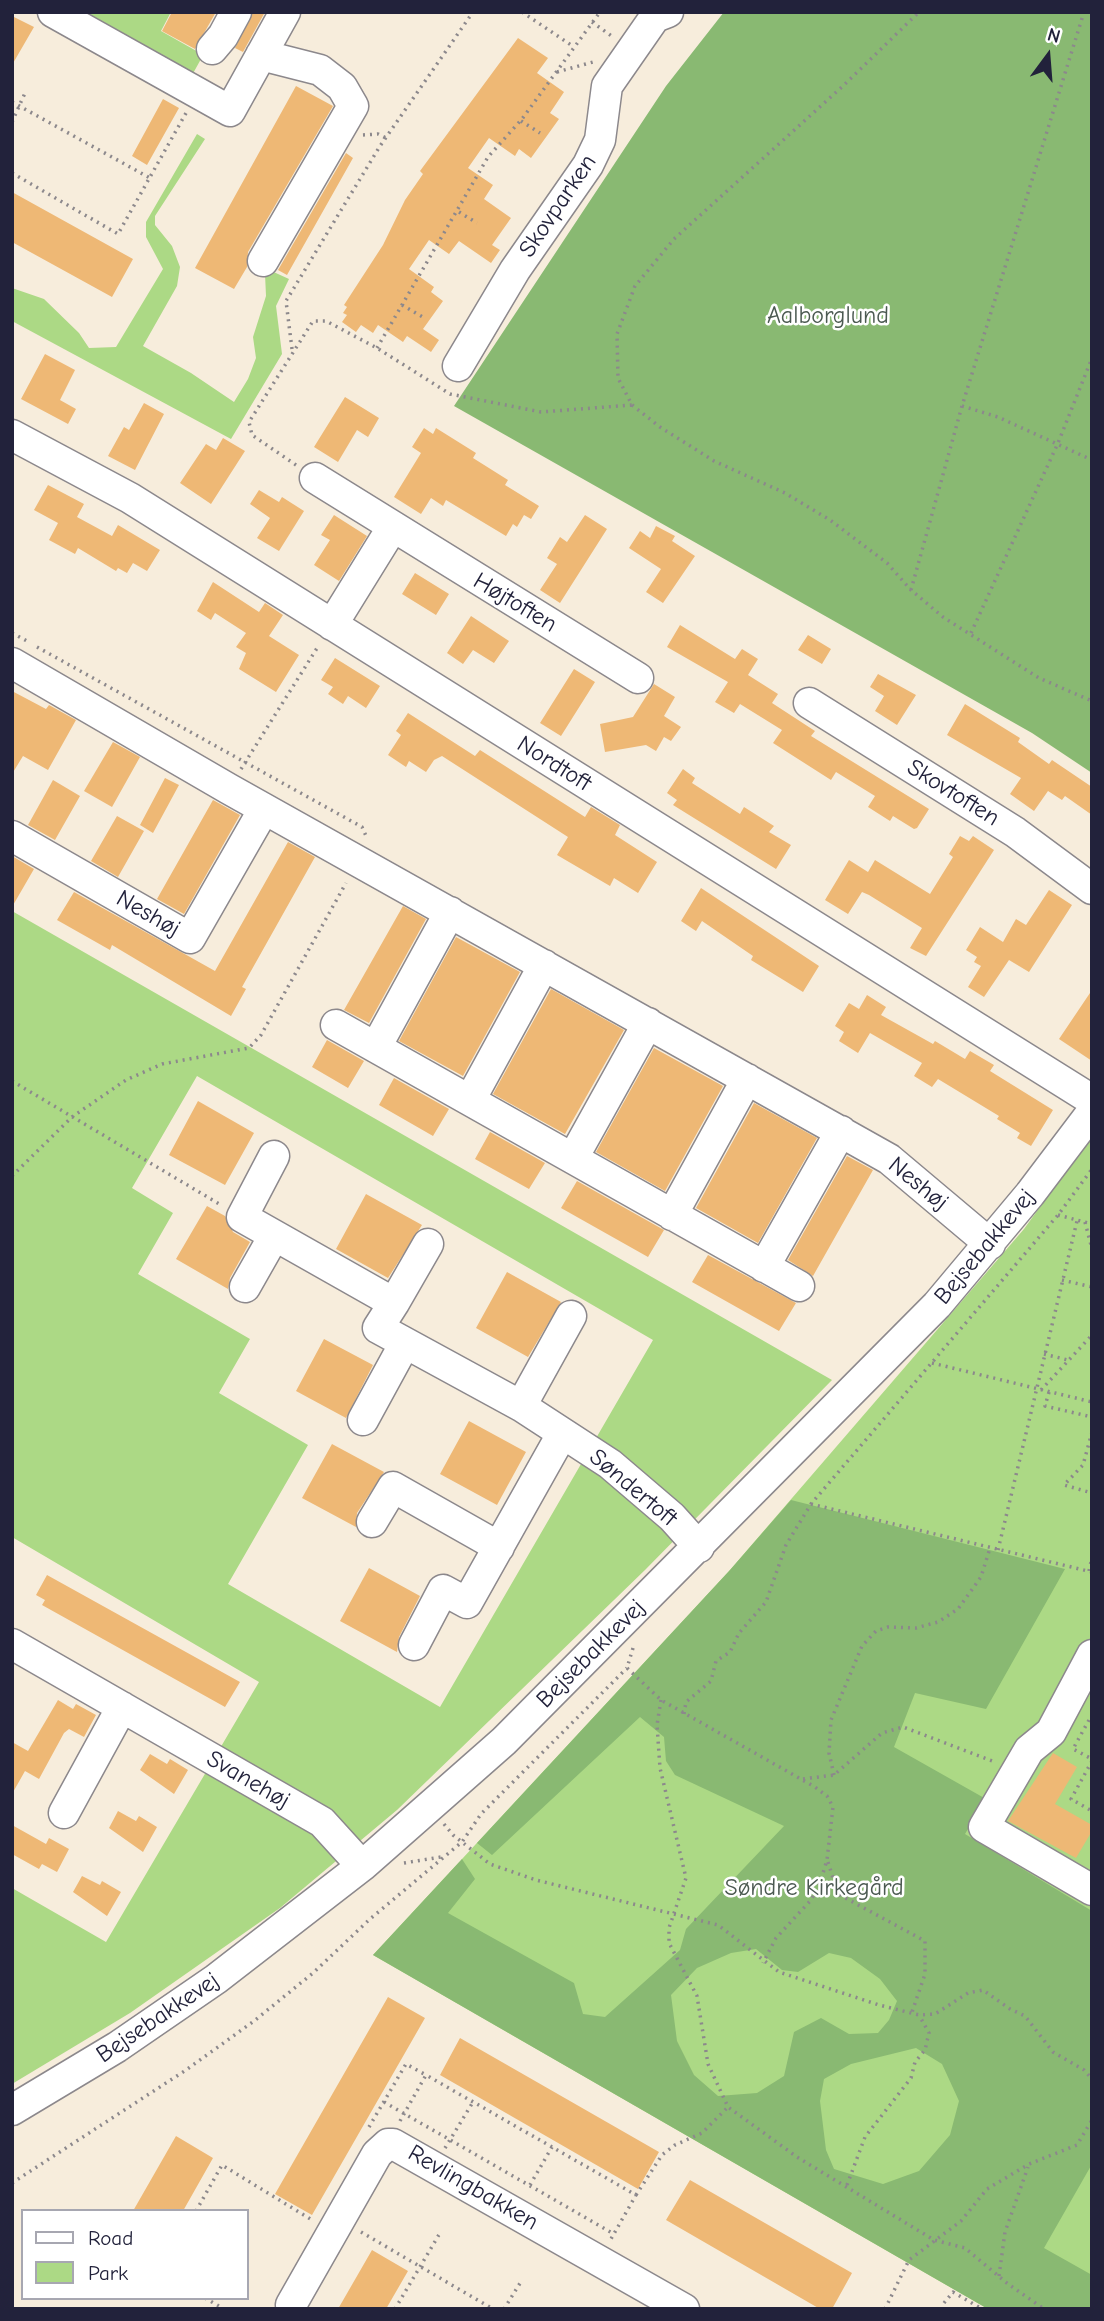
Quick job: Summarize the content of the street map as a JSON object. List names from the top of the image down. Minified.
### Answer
{"streets":{"street":["Skovparken","Højtoften","Nordtoft","Skovtoften","Neshøj","Bejsebakkevej","Søndertoft","Svanehøj","Revlingbakken"]},"crossings":[["Neshøj","Bejsebakkevej"],["Bejsebakkevej","Søndertoft"],["Bejsebakkevej","Svanehøj"]],"parks":["Aalborglund","Søndre Kirkegård"],"legend":["Road","Park"],"north":"top"}
